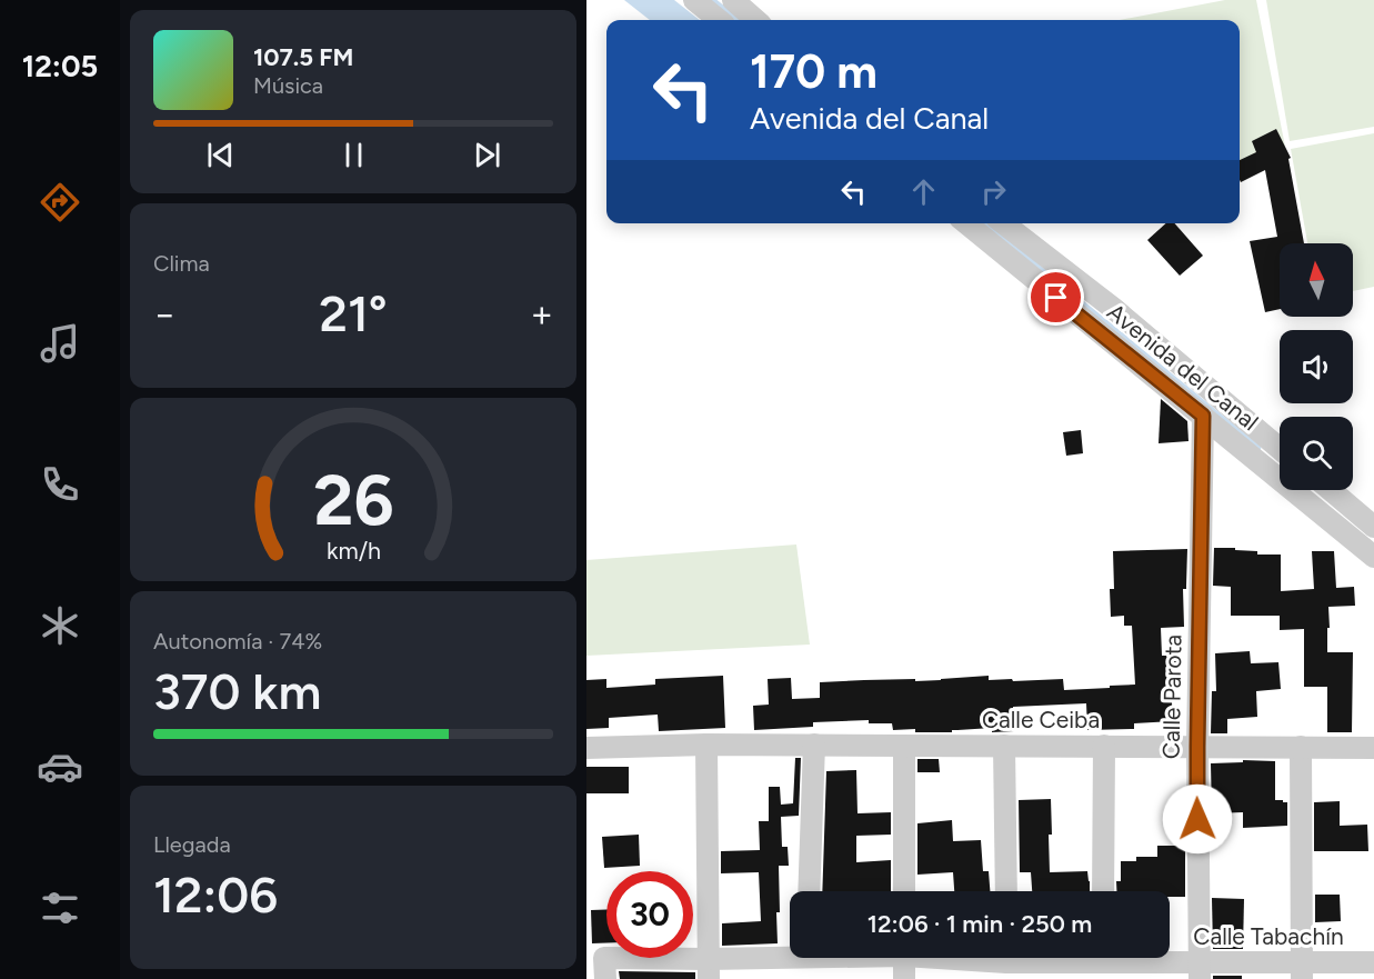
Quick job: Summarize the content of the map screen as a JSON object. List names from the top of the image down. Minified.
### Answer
{"streets":{"street":["Avenida del Canal","Calle Parota","Calle Ceiba","Calle Tabachín"]},"crossings":[["Avenida del Canal","Calle Parota"],["Calle Parota","Calle Ceiba"],["Calle Parota","Calle Tabachín"]],"north":"top","page":{"tabs":"12:05","turn":["170 m","Avenida del Canal"],"song":["107.5 FM","Música"],"tile":["Clima",["Autonomía · 74%","370 km"],["Llegada","12:06"]],"heat":["−","21°","+"],"limit":"30","trip":"12:06 · 1 min · 250 m","gauge":["26","km/h"]}}
